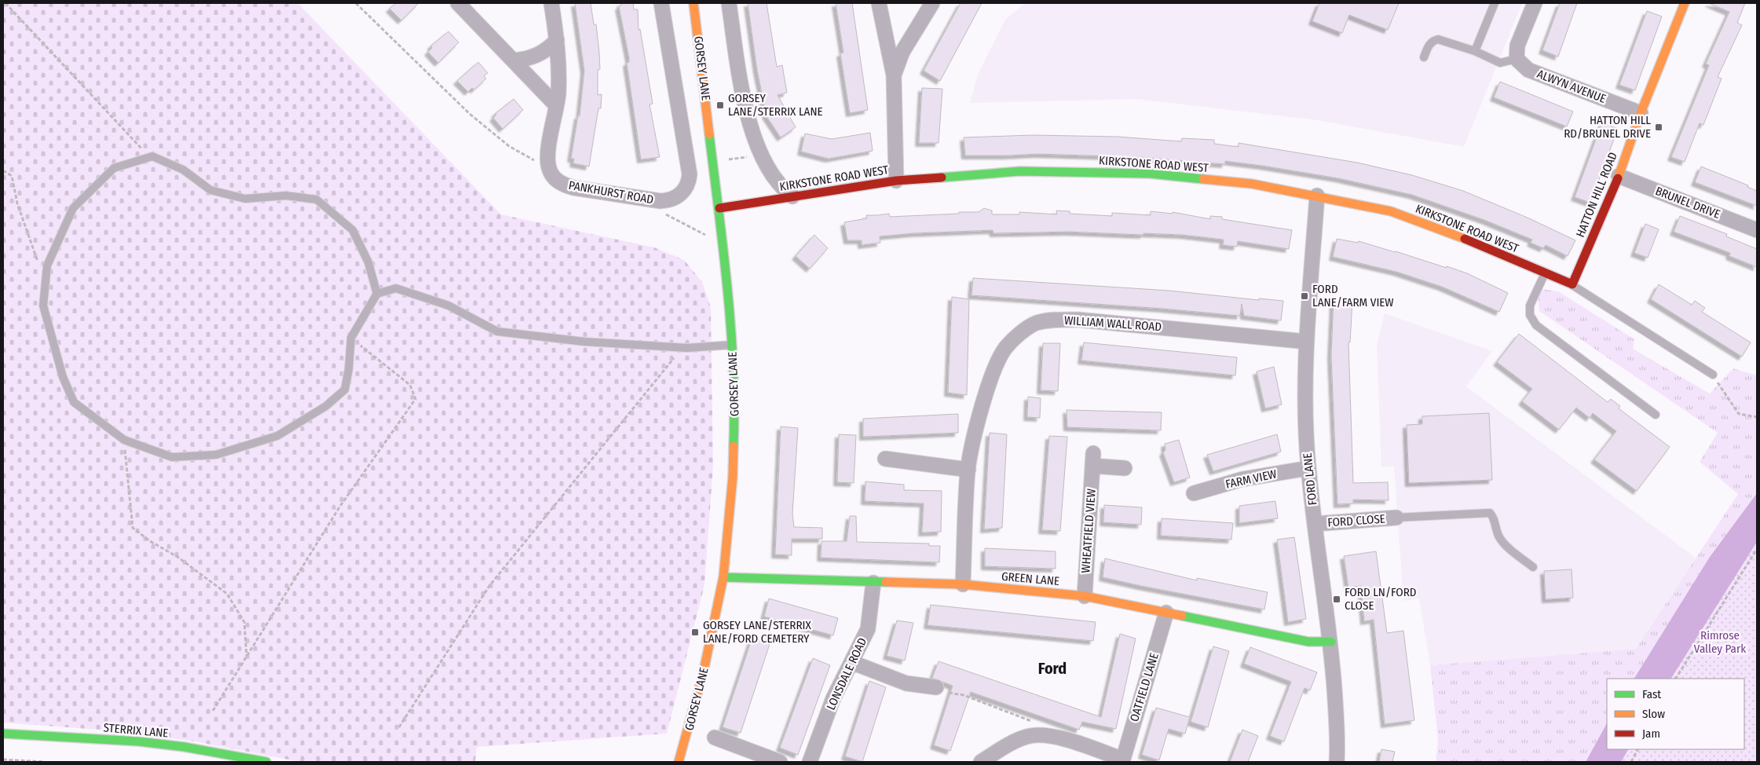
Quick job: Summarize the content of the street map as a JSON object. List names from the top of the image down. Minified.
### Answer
{"streets":{"street":["GORSEY LANE","ALWYN AVENUE","KIRKSTONE ROAD WEST","PANKHURST ROAD","HATTON HILL ROAD","BRUNEL DRIVE","WILLIAM WALL ROAD","FARM VIEW","FORD LANE","FORD CLOSE","WHEATFIELD VIEW","GREEN LANE","LONSDALE ROAD","OATFIELD LANE","STERRIX LANE"]},"crossings":[["GORSEY LANE","KIRKSTONE ROAD WEST"],["GORSEY LANE","GREEN LANE"],["ALWYN AVENUE","HATTON HILL ROAD"],["KIRKSTONE ROAD WEST","HATTON HILL ROAD"],["KIRKSTONE ROAD WEST","FORD LANE"],["HATTON HILL ROAD","BRUNEL DRIVE"],["WILLIAM WALL ROAD","FORD LANE"],["WILLIAM WALL ROAD","GREEN LANE"],["FARM VIEW","FORD LANE"],["FORD LANE","FORD CLOSE"],["FORD LANE","GREEN LANE"],["WHEATFIELD VIEW","GREEN LANE"],["GREEN LANE","LONSDALE ROAD"],["GREEN LANE","OATFIELD LANE"]],"districts":["Ford"],"parks":["Rimrose Valley Park"],"places":{"transit":["GORSEY LANE/STERRIX LANE","HATTON HILL RD/BRUNEL DRIVE","FORD LANE/FARM VIEW","FORD LN/FORD CLOSE","GORSEY LANE/STERRIX LANE/FORD CEMETERY"]},"legend":["Fast","Slow","Jam"]}
